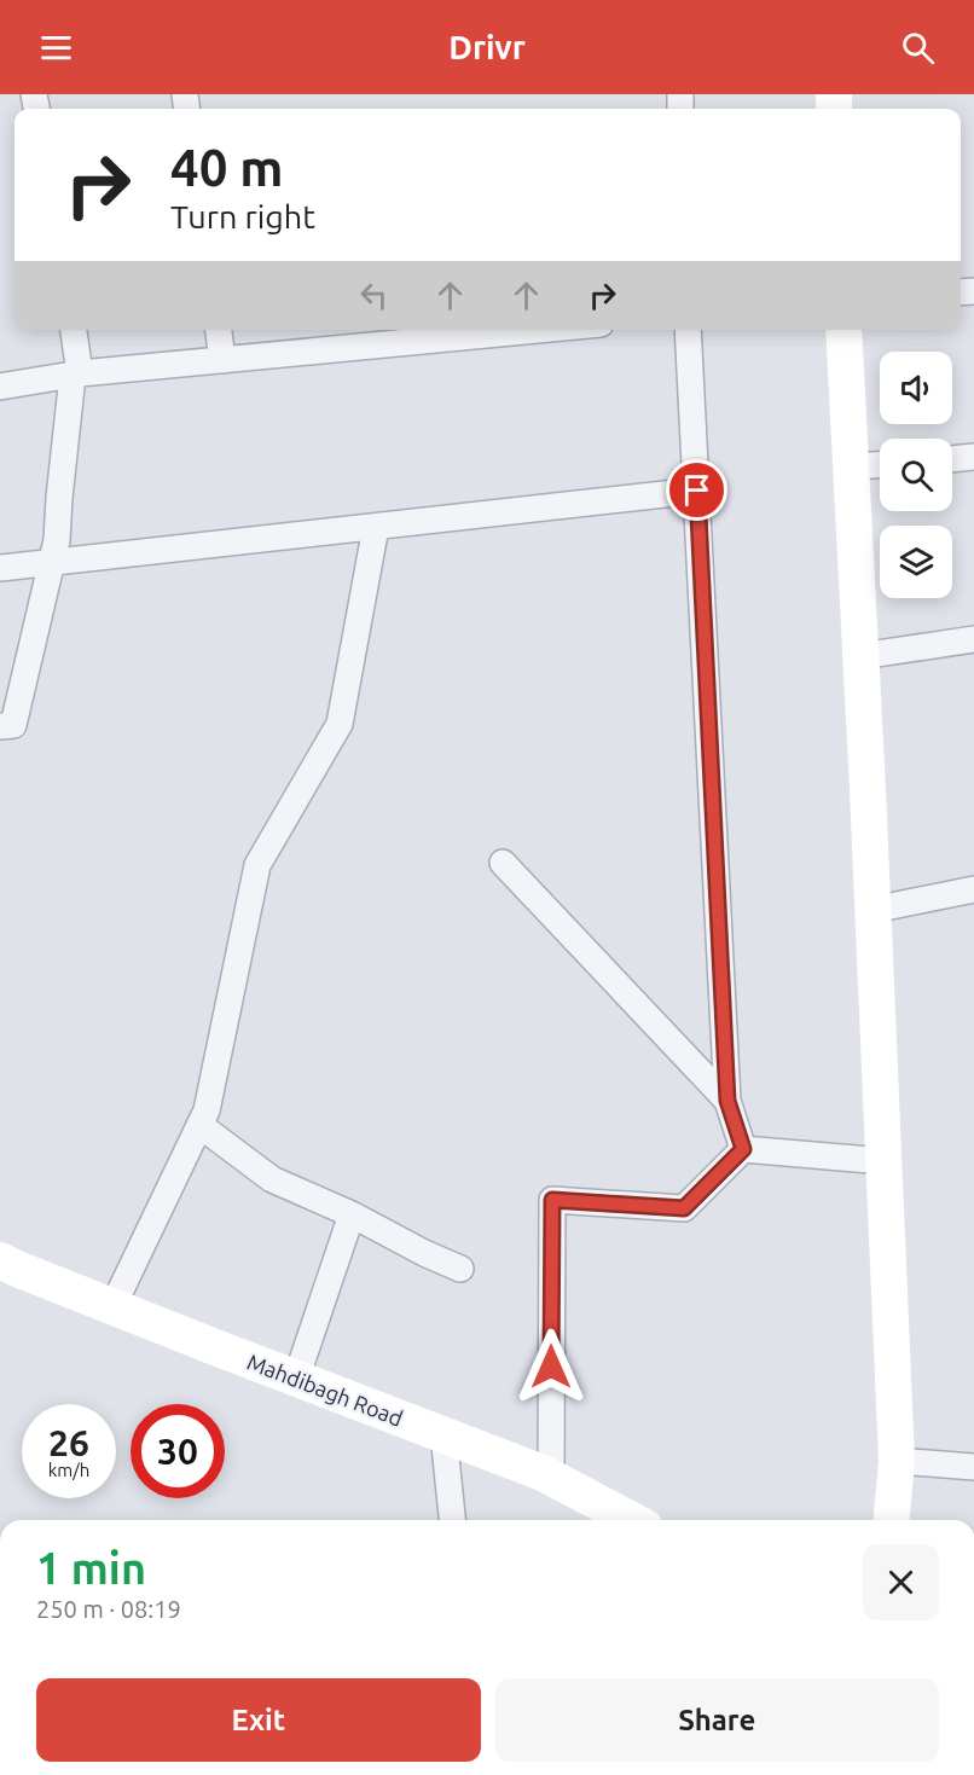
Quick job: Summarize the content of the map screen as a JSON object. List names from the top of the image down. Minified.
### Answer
{"streets":{"street":["Mahdibagh Road"]},"page":{"header":"Drivr","turn":["40 m","Turn right"],"speed":"26 km/h","limit":"30","heading":["1 min","250 m · 08:19"],"buttons":["Exit","Share"]}}
